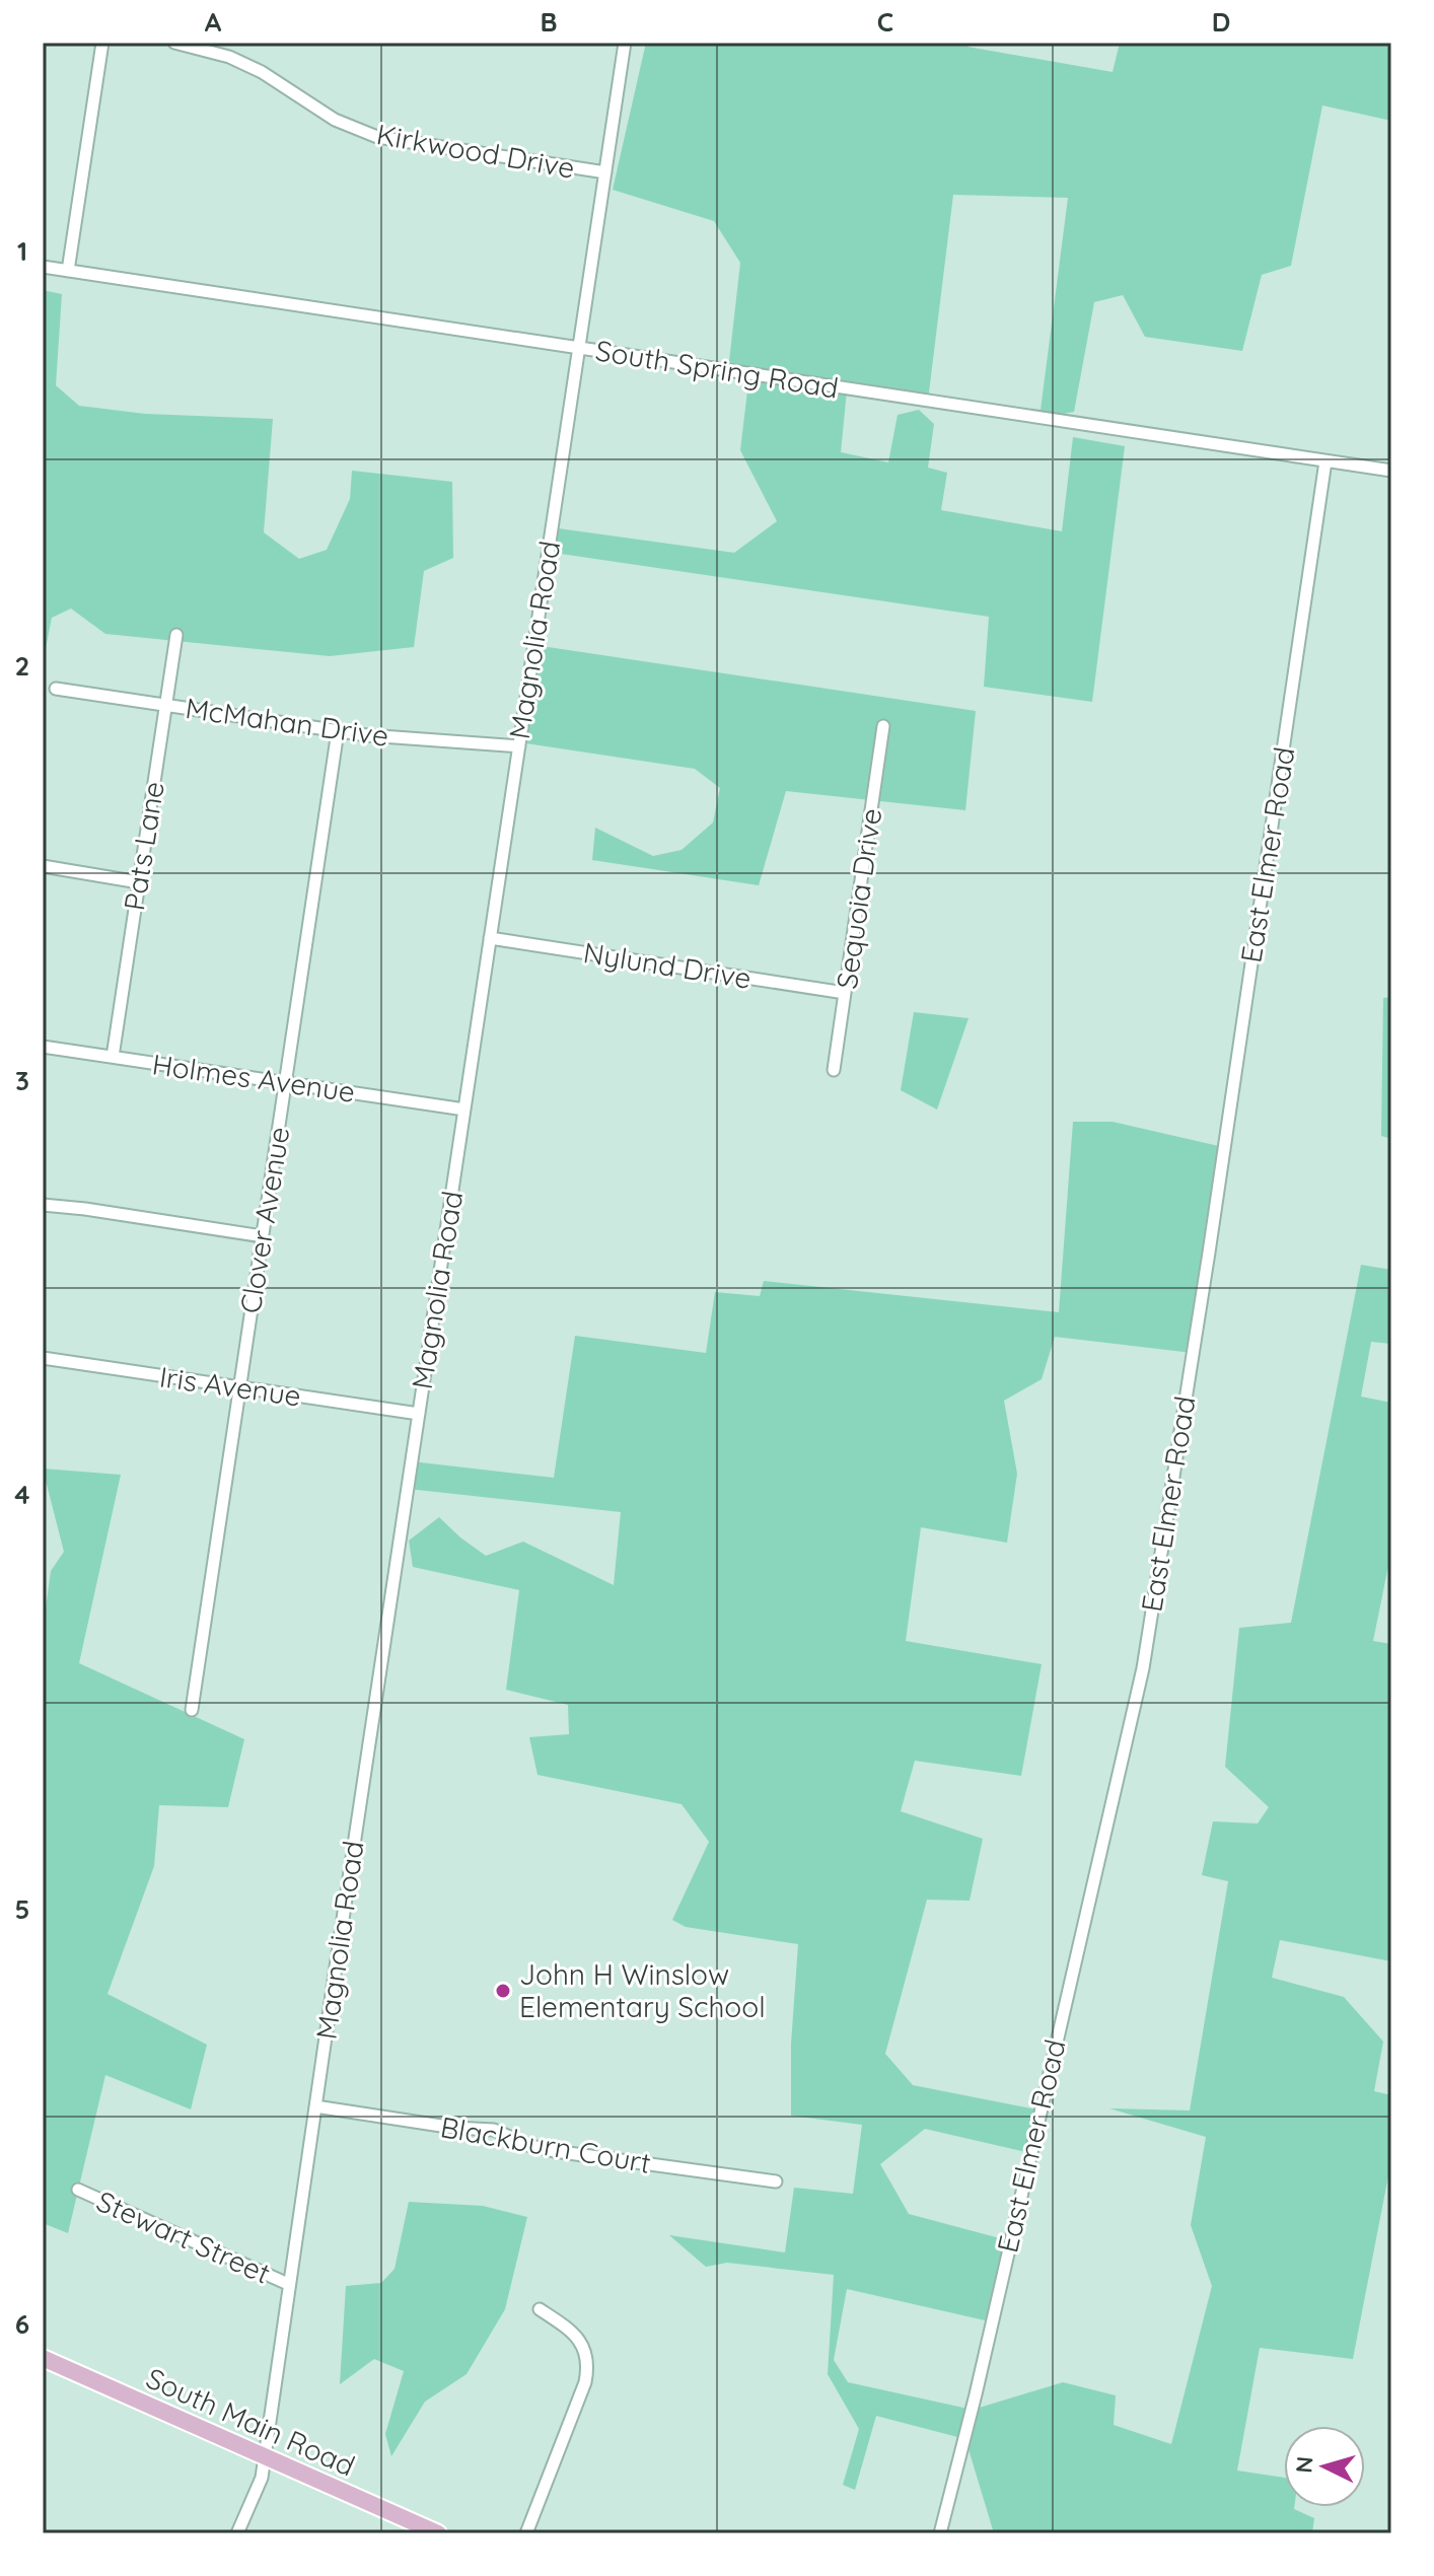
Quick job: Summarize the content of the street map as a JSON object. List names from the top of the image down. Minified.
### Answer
{"streets":{"main road":["South Main Road"],"street":["Kirkwood Drive","South Spring Road","Magnolia Road","McMahan Drive","Pats Lane","East Elmer Road","Sequoia Drive","Nylund Drive","Holmes Avenue","Clover Avenue","Iris Avenue","Blackburn Court","Stewart Street"]},"crossings":[["Kirkwood Drive","Magnolia Road"],["South Spring Road","Magnolia Road"],["South Spring Road","East Elmer Road"],["Magnolia Road","McMahan Drive"],["Magnolia Road","Nylund Drive"],["Magnolia Road","Holmes Avenue"],["Magnolia Road","Iris Avenue"],["Magnolia Road","Blackburn Court"],["Magnolia Road","Stewart Street"],["Magnolia Road","South Main Road"],["McMahan Drive","Pats Lane"],["McMahan Drive","Clover Avenue"],["Pats Lane","Holmes Avenue"],["Sequoia Drive","Nylund Drive"],["Holmes Avenue","Clover Avenue"],["Clover Avenue","Iris Avenue"]],"places":["John H Winslow Elementary School"],"north":"left","grid":{"columns":["A","B","C","D"],"rows":["1","2","3","4","5","6"]}}
